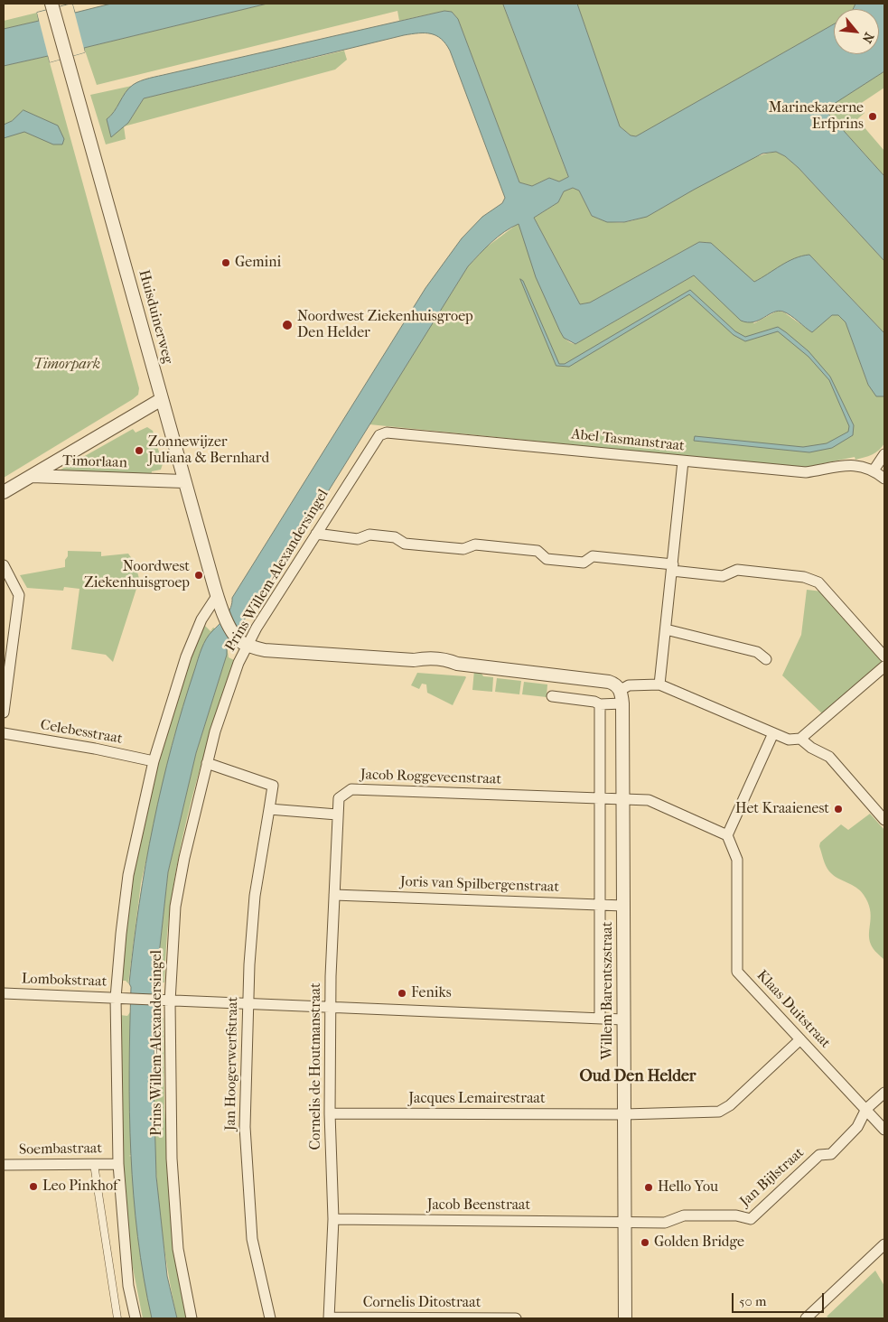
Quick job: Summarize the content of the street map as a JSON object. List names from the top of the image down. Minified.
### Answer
{"streets":{"street":["Huisduinerweg","Abel Tasmanstraat","Timorlaan","Prins Willem-Alexandersingel","Celebesstraat","Jacob Roggeveenstraat","Joris van Spilbergenstraat","Lombokstraat","Willem Barentszstraat","Klaas Duitstraat","Jan Hoogerwerfstraat","Cornelis de Houtmanstraat","Jacques Lemairestraat","Soembastraat","Jan Bijlstraat","Jacob Beenstraat","Cornelis Ditostraat"]},"crossings":[["Huisduinerweg","Timorlaan"],["Huisduinerweg","Prins Willem-Alexandersingel"],["Abel Tasmanstraat","Prins Willem-Alexandersingel"],["Prins Willem-Alexandersingel","Lombokstraat"],["Prins Willem-Alexandersingel","Willem Barentszstraat"],["Prins Willem-Alexandersingel","Jan Hoogerwerfstraat"],["Prins Willem-Alexandersingel","Cornelis de Houtmanstraat"],["Jacob Roggeveenstraat","Willem Barentszstraat"],["Jacob Roggeveenstraat","Klaas Duitstraat"],["Jacob Roggeveenstraat","Cornelis de Houtmanstraat"],["Joris van Spilbergenstraat","Willem Barentszstraat"],["Joris van Spilbergenstraat","Cornelis de Houtmanstraat"],["Willem Barentszstraat","Jacques Lemairestraat"],["Willem Barentszstraat","Jan Bijlstraat"],["Willem Barentszstraat","Jacob Beenstraat"],["Klaas Duitstraat","Jacques Lemairestraat"],["Klaas Duitstraat","Jan Bijlstraat"],["Cornelis de Houtmanstraat","Jacques Lemairestraat"],["Cornelis de Houtmanstraat","Jacob Beenstraat"],["Cornelis de Houtmanstraat","Cornelis Ditostraat"],["Jan Bijlstraat","Jacob Beenstraat"]],"districts":["Oud Den Helder"],"parks":["Timorpark"],"places":["Marinekazerne Erfprins","Gemini","Noordwest Ziekenhuisgroep Den Helder","Zonnewijzer Juliana & Bernhard","Noordwest Ziekenhuisgroep","Het Kraaienest","Feniks","Leo Pinkhof","Hello You","Golden Bridge"],"scale_bar":"50 m","north":"bottom right"}
